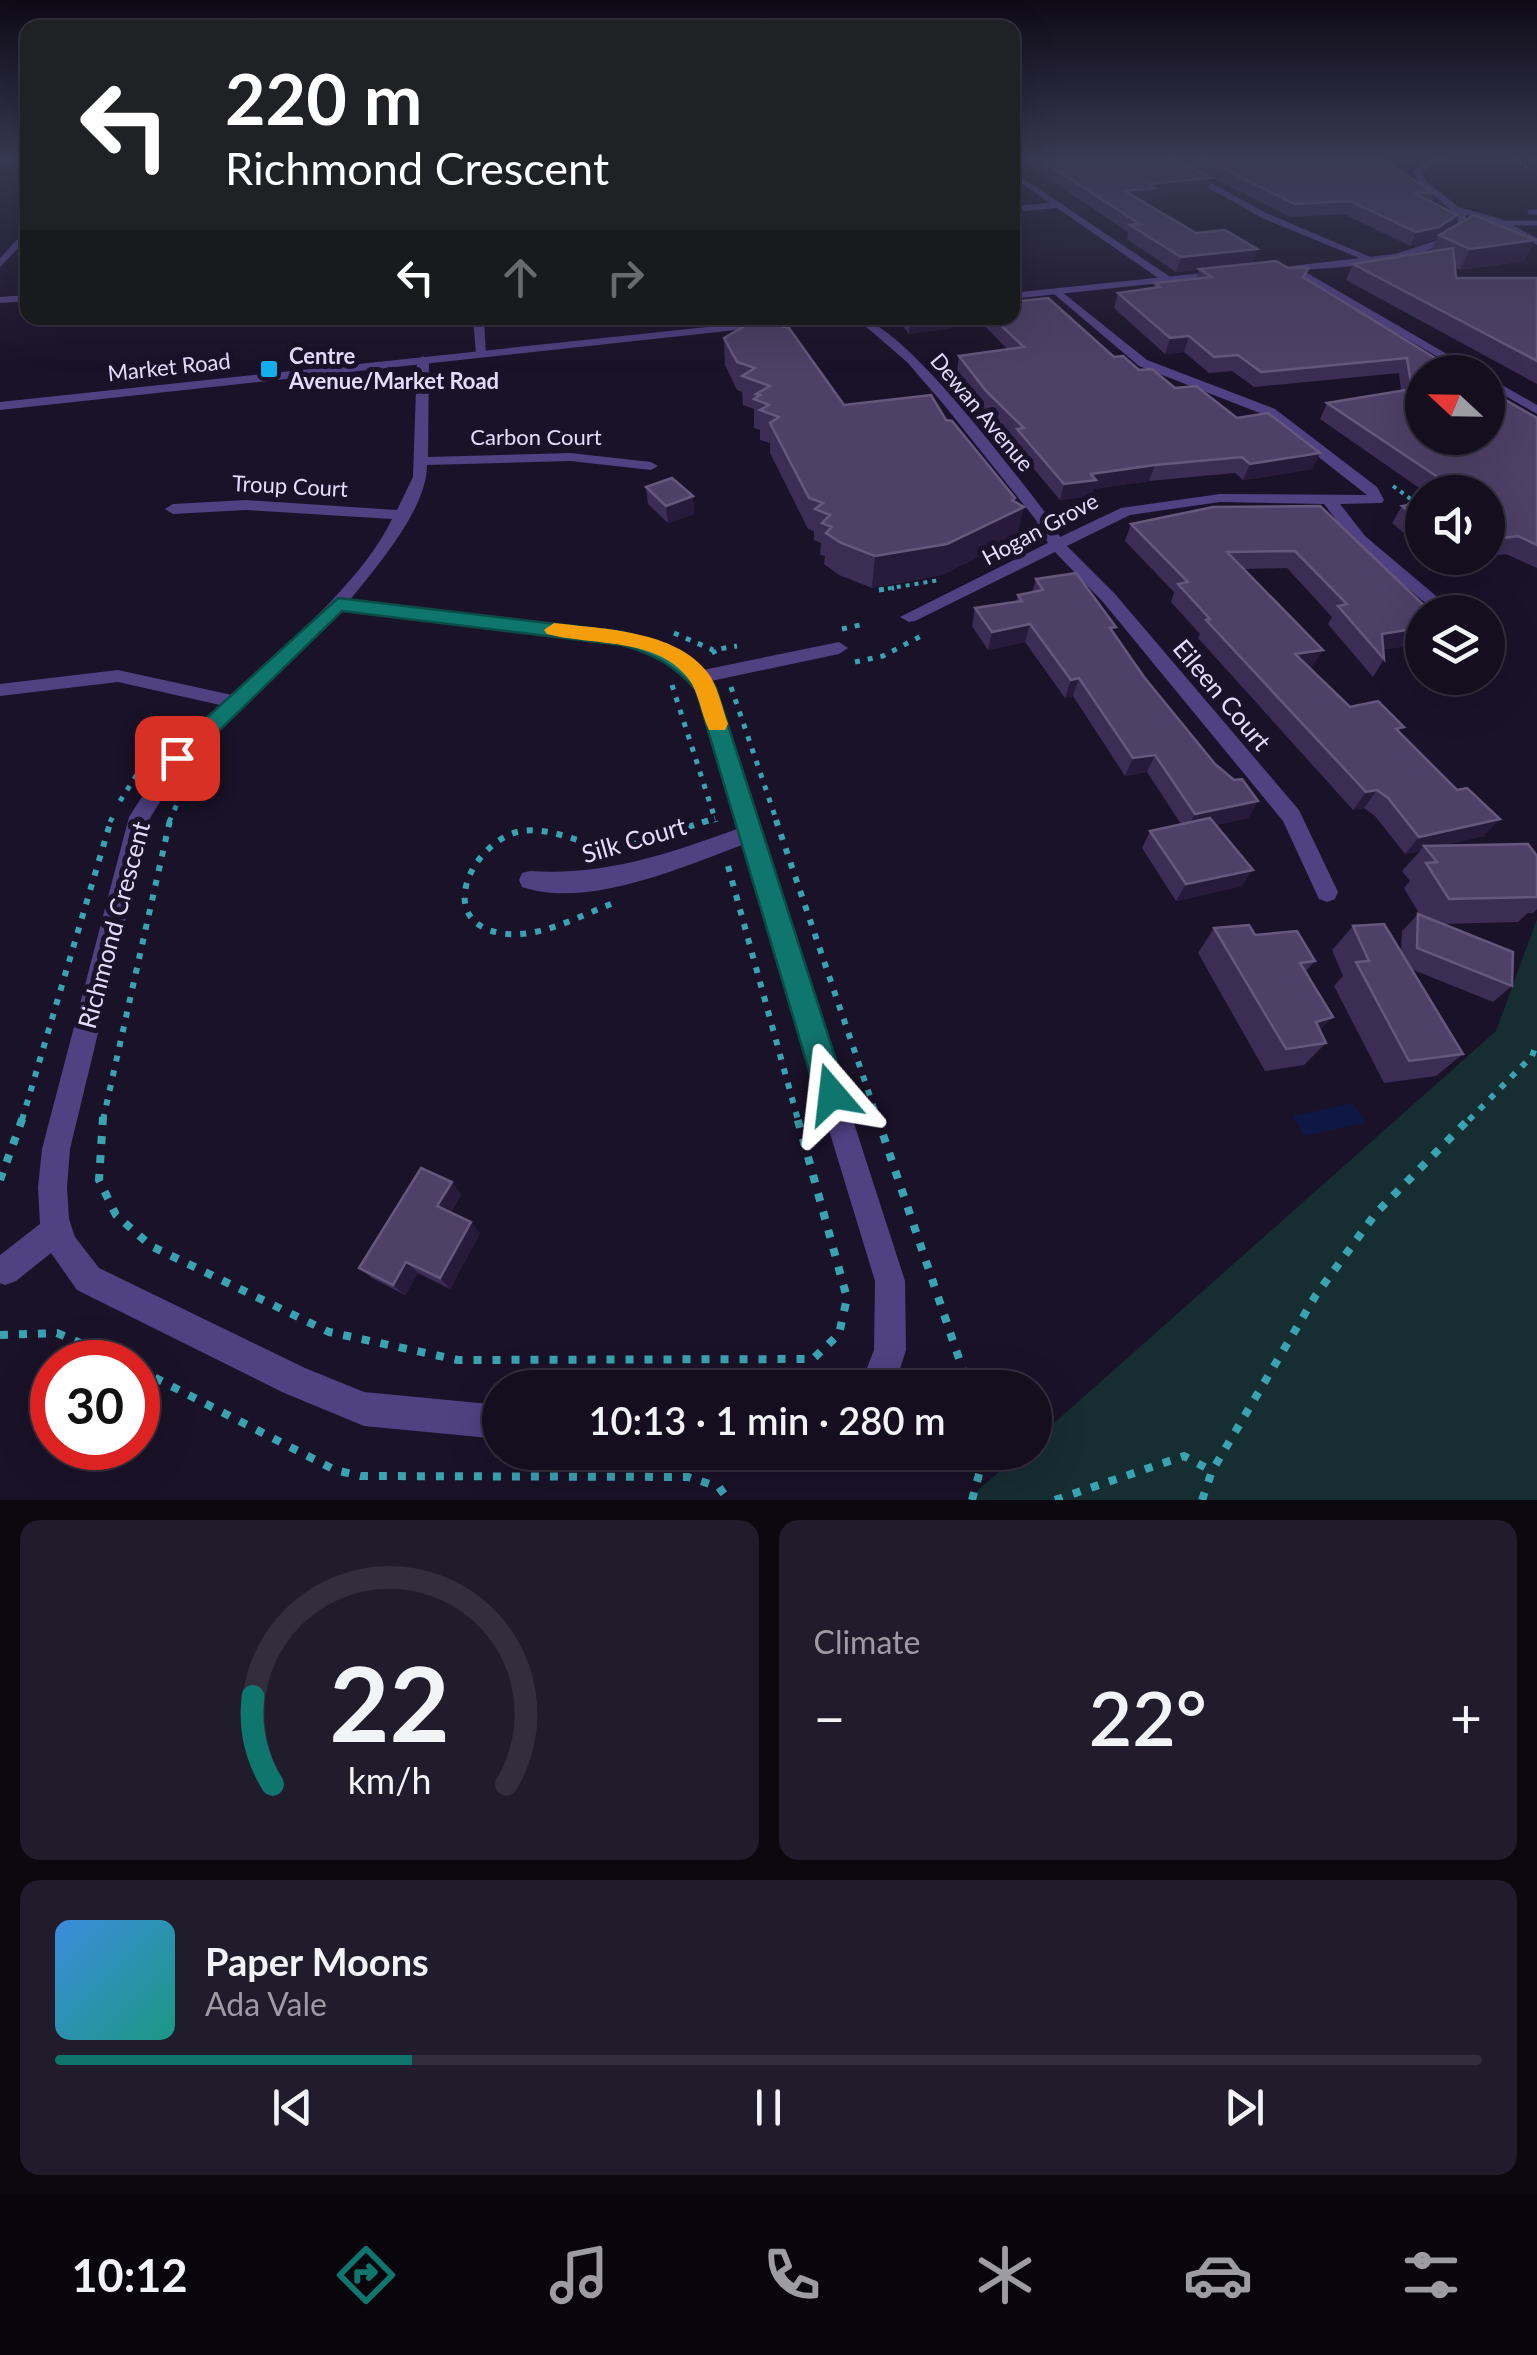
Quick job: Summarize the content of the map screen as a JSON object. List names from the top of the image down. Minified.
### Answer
{"streets":{"street":["Market Road","Dewan Avenue","Carbon Court","Troup Court","Hogan Grove","Eileen Court","Silk Court","Richmond Crescent"]},"crossings":[["Market Road","Richmond Crescent"],["Dewan Avenue","Hogan Grove"],["Dewan Avenue","Eileen Court"],["Carbon Court","Richmond Crescent"],["Troup Court","Richmond Crescent"],["Hogan Grove","Eileen Court"]],"places":{"transit":["Centre Avenue/Market Road"]},"north":"left","page":{"turn":["220 m","Richmond Crescent"],"limit":"30","trip":"10:13 · 1 min · 280 m","tile":"Climate","heat":["−","22°","+"],"song":["Paper Moons","Ada Vale"],"tabs":"10:12","gauge":["22","km/h"]}}
